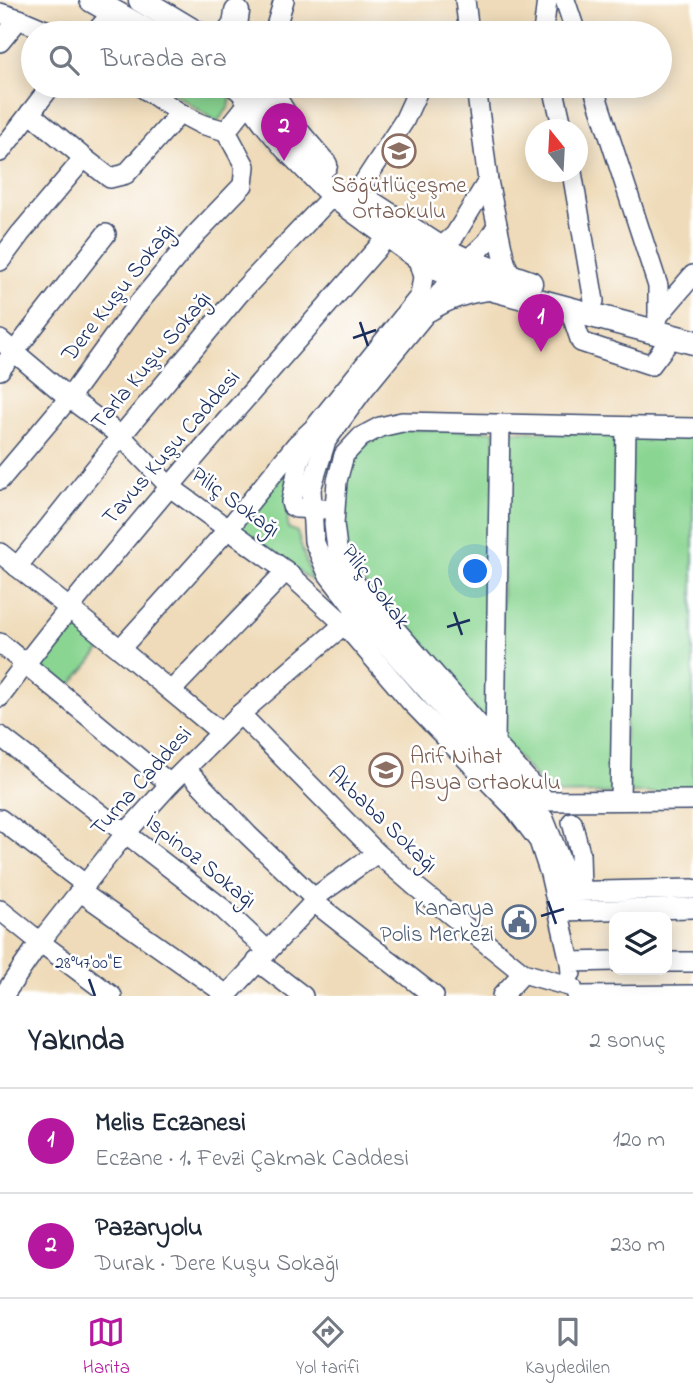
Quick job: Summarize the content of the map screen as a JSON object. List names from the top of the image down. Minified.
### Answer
{"streets":{"street":["Dere Kuşu Sokağı","Tarla Kuşu Sokağı","Tavus Kuşu Caddesi","Piliç Sokağı","Piliç Sokak","Turna Caddesi","Akbaba Sokağı","İspinoz Sokağı"]},"crossings":[["Dere Kuşu Sokağı","Piliç Sokağı"],["Tarla Kuşu Sokağı","Piliç Sokağı"],["Tavus Kuşu Caddesi","Piliç Sokağı"],["Piliç Sokağı","Piliç Sokak"],["Piliç Sokağı","Turna Caddesi"],["Piliç Sokak","Turna Caddesi"],["Turna Caddesi","Akbaba Sokağı"],["Turna Caddesi","İspinoz Sokağı"]],"places":{"school or university":["Söğütlüçeşme Ortaokulu","Arif Nihat Asya Ortaokulu"],"public building":["Kanarya Polis Merkezi"]},"north":"top","page":{"search":"Burada ara","pins":["2","1"],"heading":["Yakında","2 sonuç"],"list":[{"mark":"1","name":"Melis Eczanesi","note":"Eczane · 1. Fevzi Çakmak Caddesi","value":"120 m"},{"mark":"2","name":"Pazaryolu","note":"Durak · Dere Kuşu Sokağı","value":"230 m"}],"nav":["Harita","Yol tarifi","Kaydedilen"]},"coordinates":["28°47'00\"E"]}
